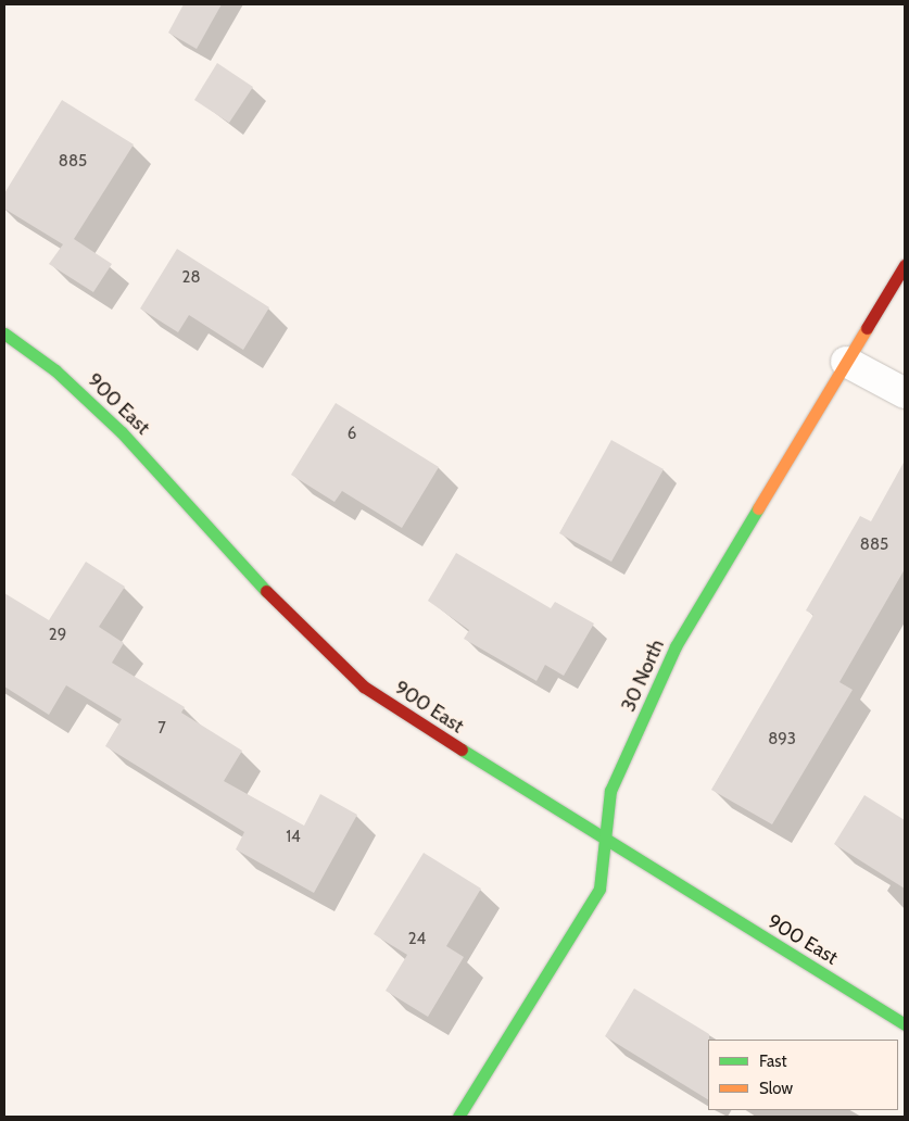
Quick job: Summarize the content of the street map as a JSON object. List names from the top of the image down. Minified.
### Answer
{"streets":{"street":["900 East","30 North"]},"crossings":[["900 East","30 North"]],"house_numbers":["885","28","6","885","29","7","893","14","24"],"legend":["Fast","Slow"]}
